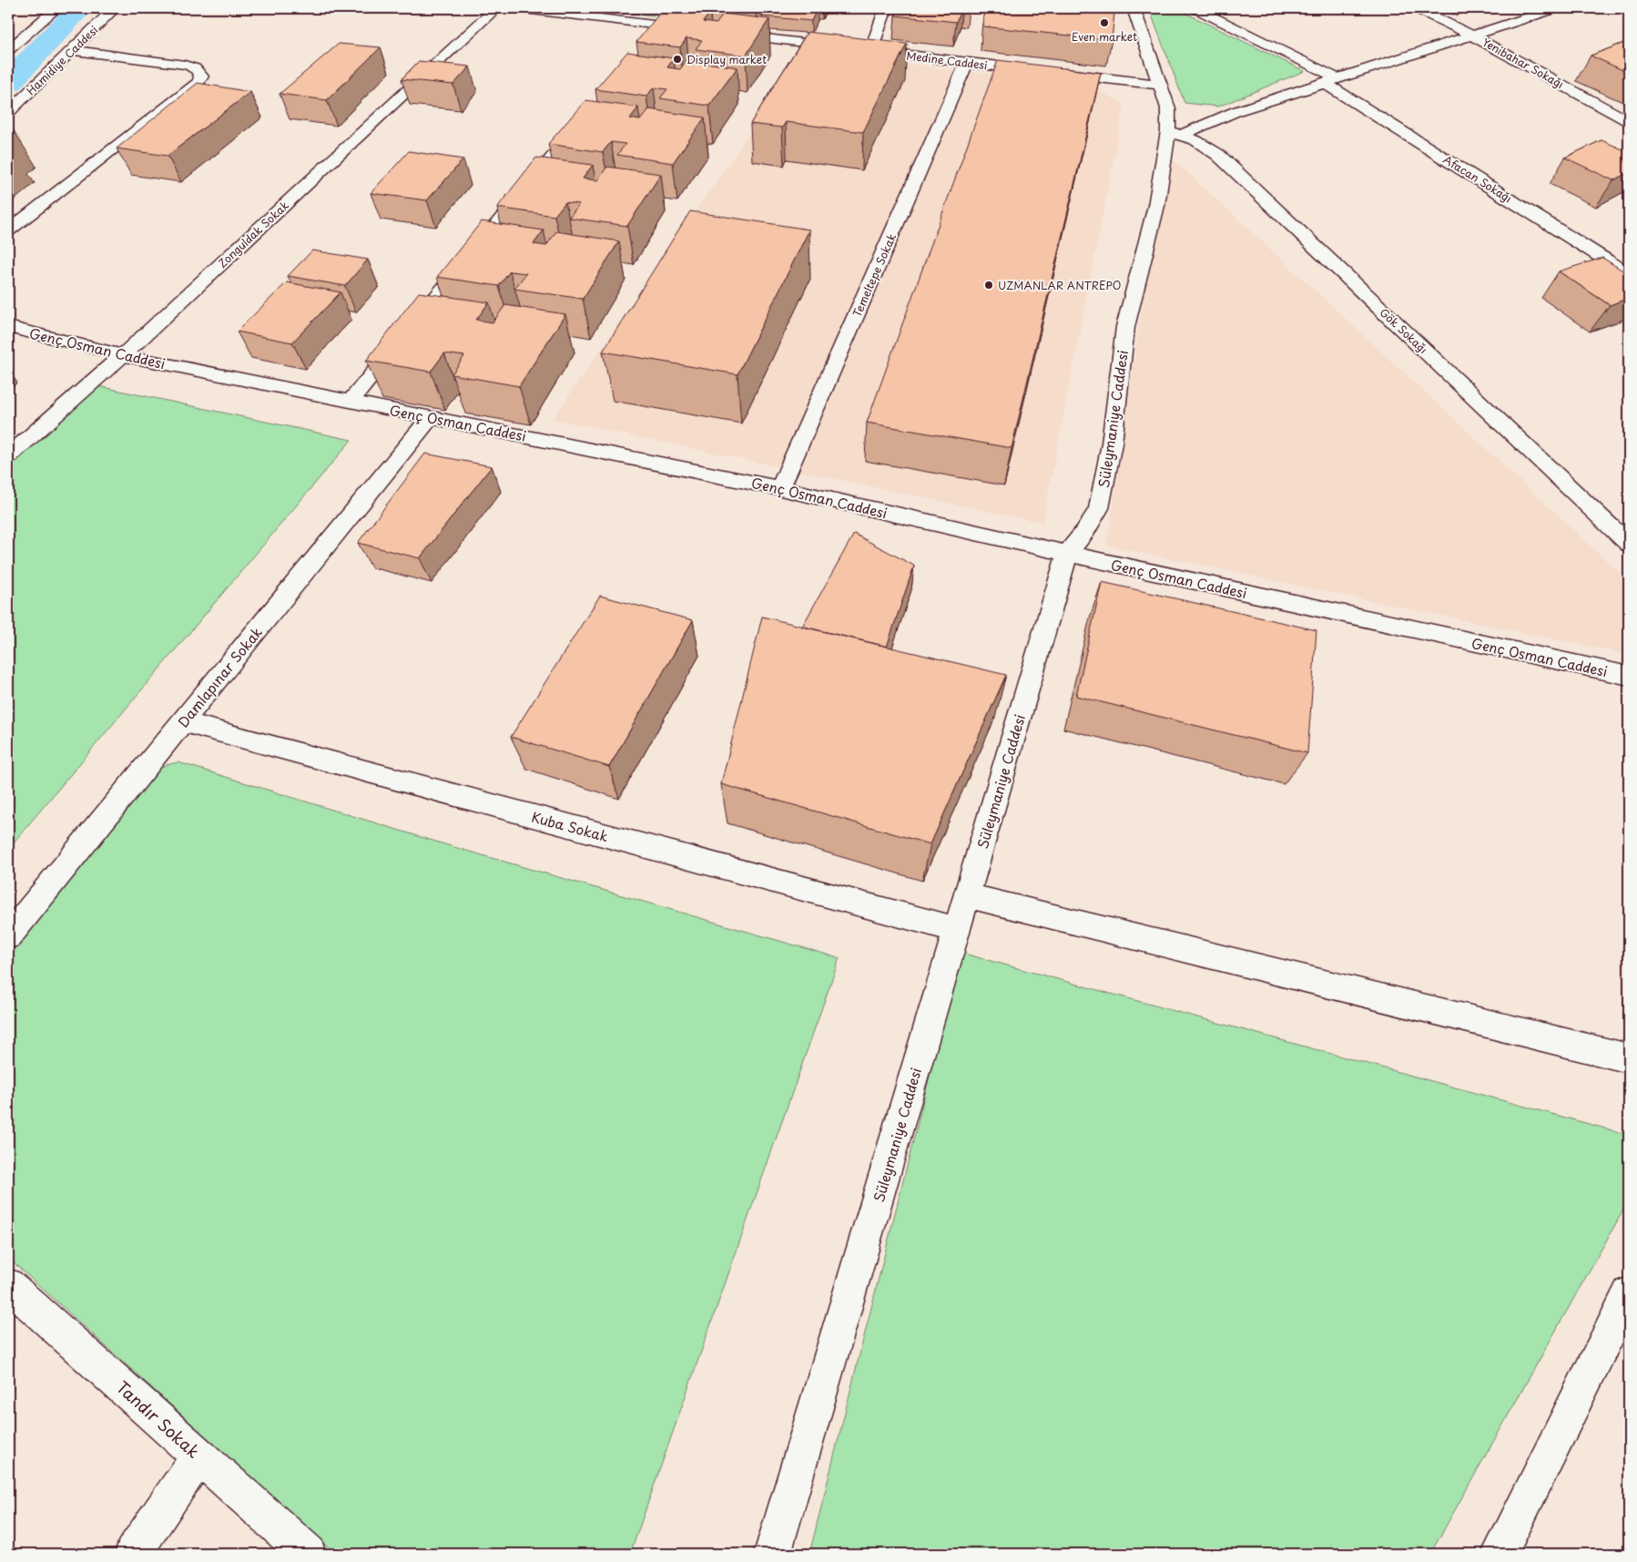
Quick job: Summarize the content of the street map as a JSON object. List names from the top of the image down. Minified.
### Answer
{"streets":{"street":["Hamidiye Caddesi","Medine Caddesi","Yenibahar Sokağı","Afacan Sokağı","Zonguldak Sokak","Temeltepe Sokak","Gök Sokağı","Genç Osman Caddesi","Süleymaniye Caddesi","Damlapınar Sokak","Kuba Sokak","Tandır Sokak"]},"crossings":[["Medine Caddesi","Temeltepe Sokak"],["Medine Caddesi","Süleymaniye Caddesi"],["Zonguldak Sokak","Genç Osman Caddesi"],["Temeltepe Sokak","Genç Osman Caddesi"],["Gök Sokağı","Süleymaniye Caddesi"],["Genç Osman Caddesi","Süleymaniye Caddesi"],["Genç Osman Caddesi","Damlapınar Sokak"],["Süleymaniye Caddesi","Kuba Sokak"],["Damlapınar Sokak","Kuba Sokak"]],"places":["Even market","Display market","UZMANLAR ANTREPO"]}
